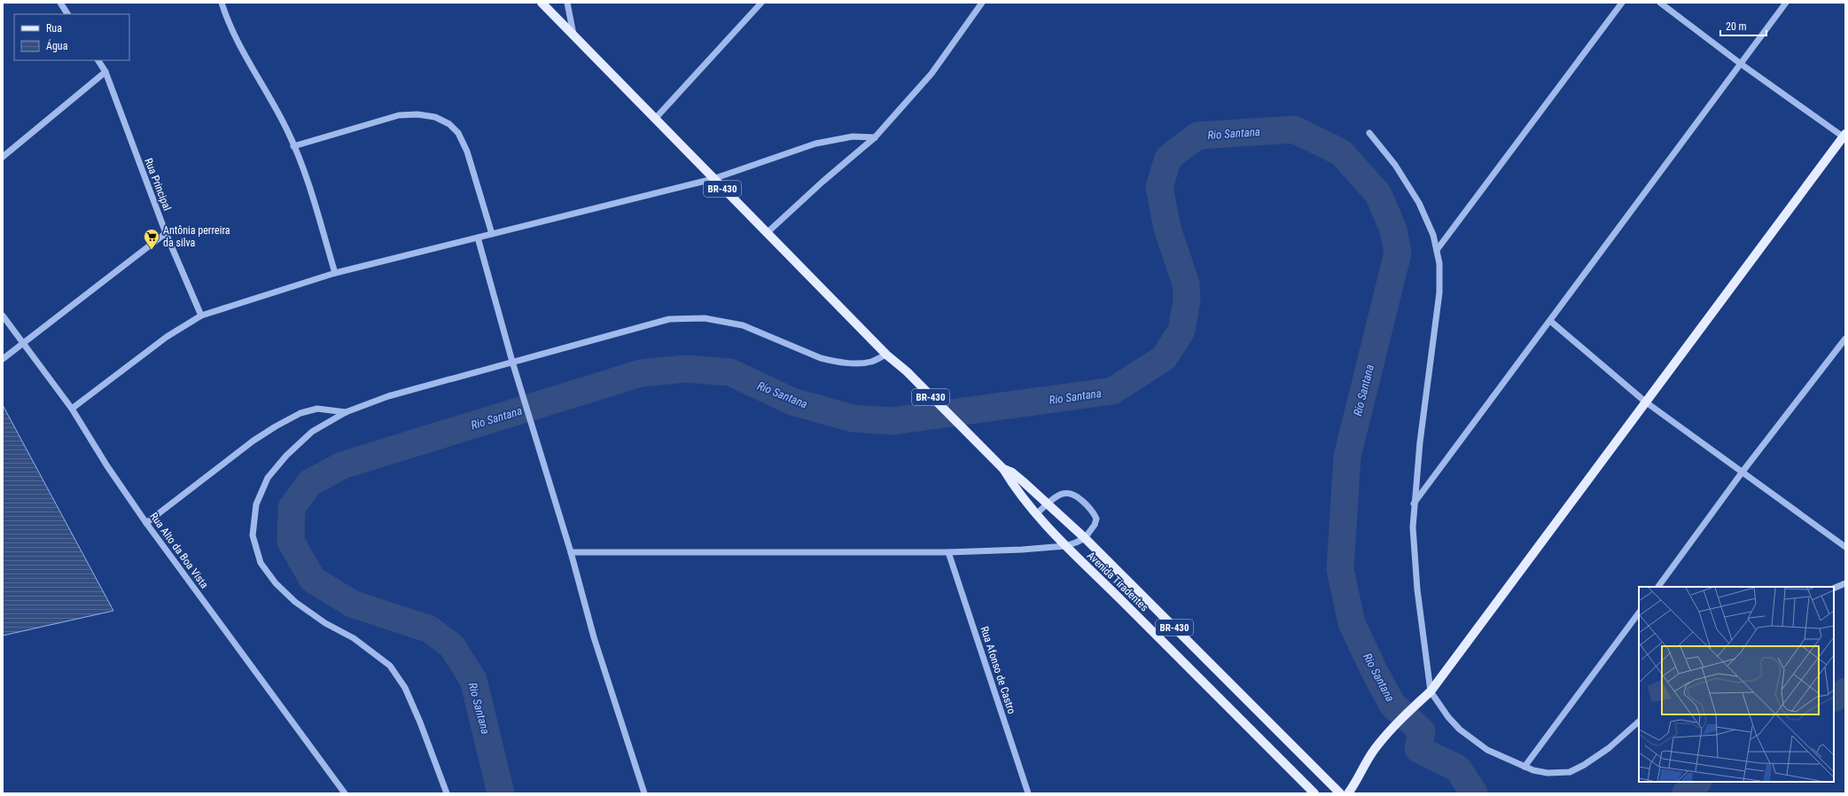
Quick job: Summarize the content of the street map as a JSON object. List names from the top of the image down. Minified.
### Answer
{"streets":{"main road":["BR-430","Avenida Tiradentes"],"street":["Rua Principal","Rua Alto da Boa Vista","Rua Afonso de Castro"]},"crossings":[["BR-430","Avenida Tiradentes"]],"water":["Rio Santana"],"places":{"supermarket":["Antônia perreira da silva"]},"legend":["Rua","Água"],"scale_bar":"20 m"}
